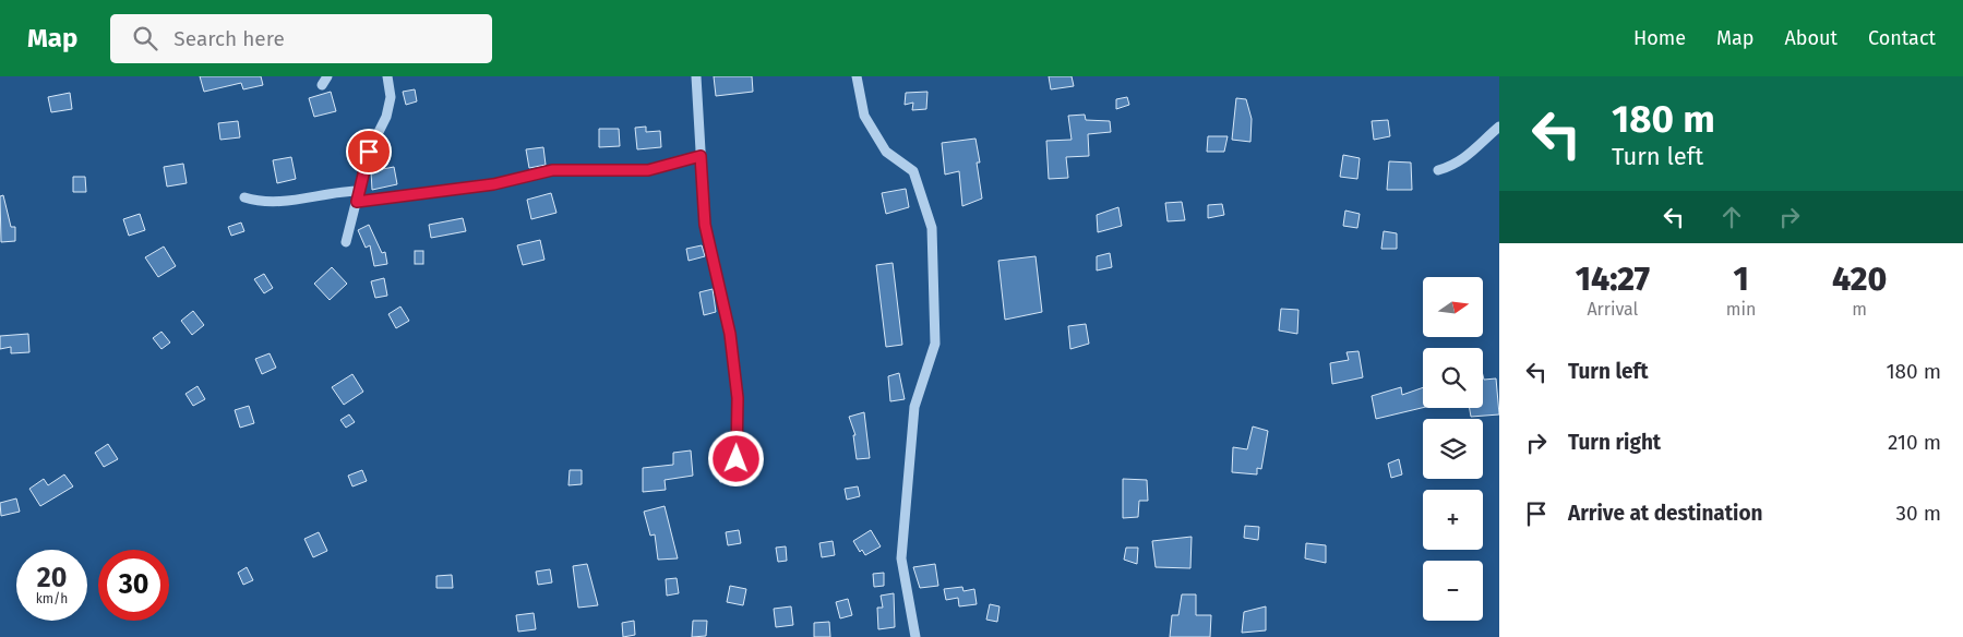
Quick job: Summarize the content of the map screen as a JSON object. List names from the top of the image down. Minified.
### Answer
{"north":"right","page":{"header":"Map","search":"Search here","nav":["Home","Map","About","Contact"],"turn":["180 m","Turn left"],"eta":["14:27","Arrival","1","min","420","m"],"map_buttons":["+","−"],"list":[{"name":"Turn left","value":"180 m"},{"name":"Turn right","value":"210 m"},{"name":"Arrive at destination","value":"30 m"}],"speed":"20 km/h","limit":"30"}}
